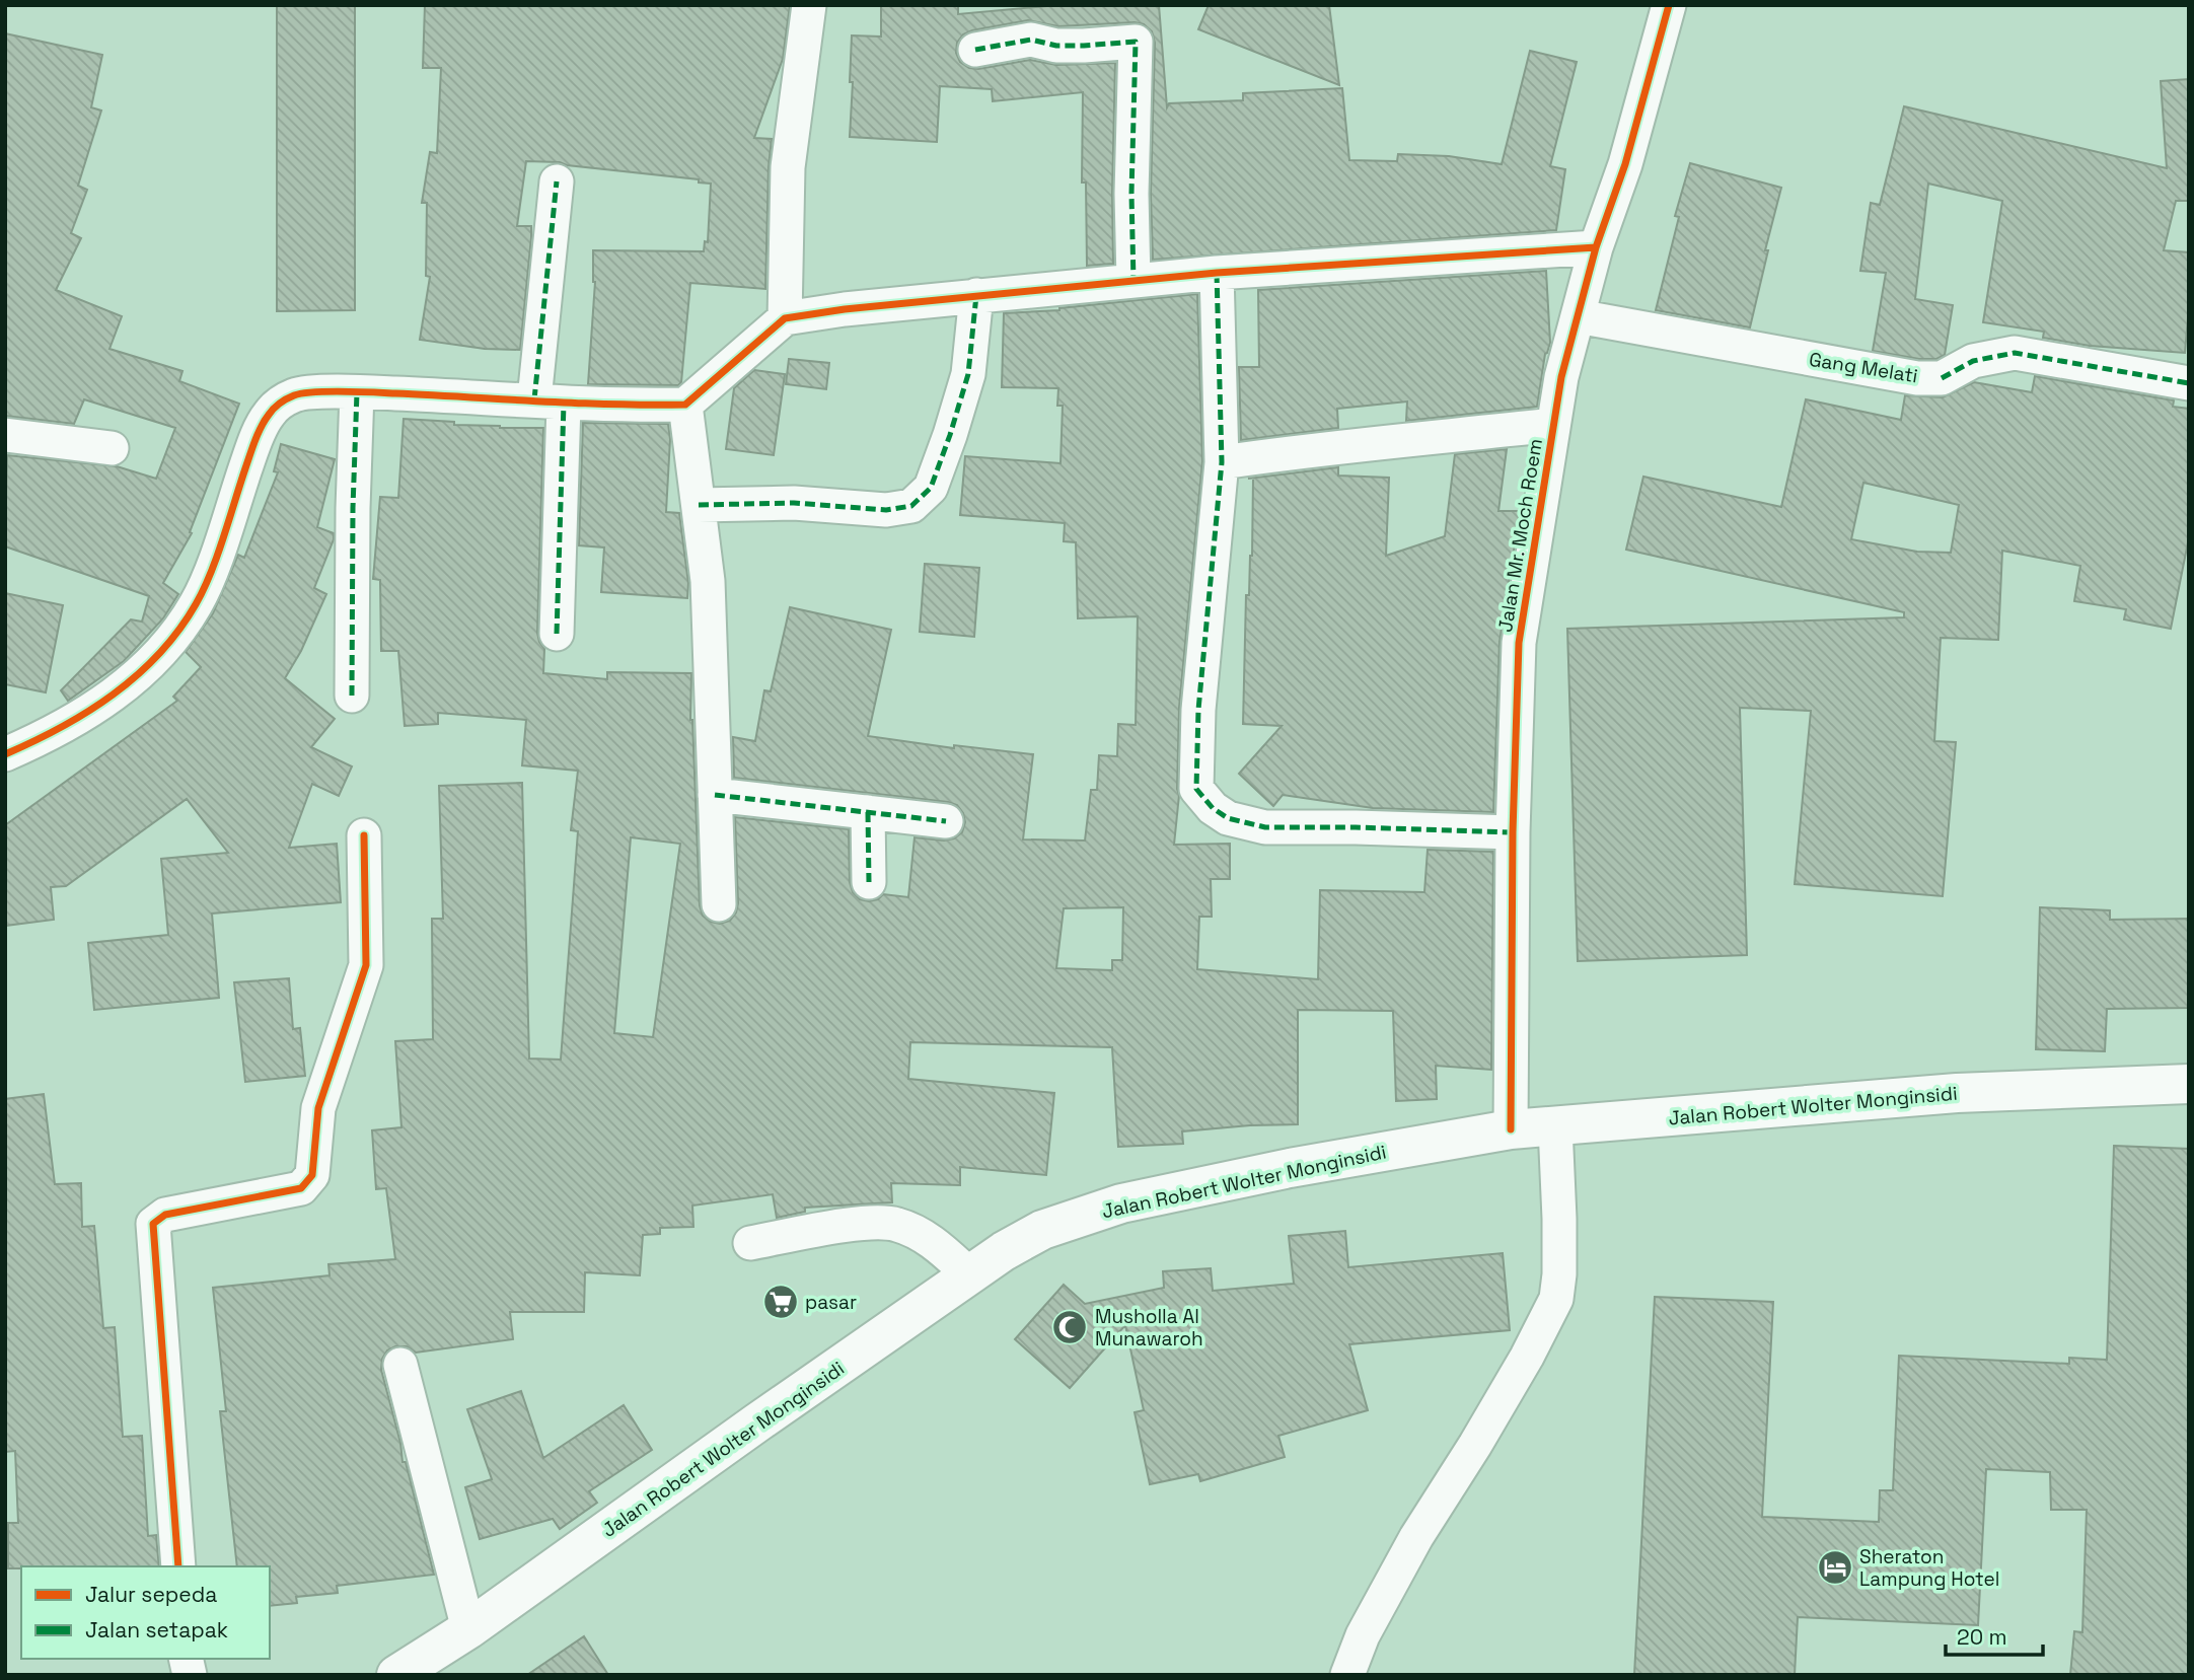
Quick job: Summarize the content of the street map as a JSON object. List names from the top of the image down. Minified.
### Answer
{"streets":{"highway":["Jalan Robert Wolter Monginsidi"],"street":["Gang Melati","Jalan Mr. Moch Roem"]},"crossings":[["Gang Melati","Jalan Mr. Moch Roem"],["Jalan Mr. Moch Roem","Jalan Robert Wolter Monginsidi"]],"places":{"supermarket":["pasar"],"mosque":["Musholla Al Munawaroh"],"hotel":["Sheraton Lampung Hotel"]},"legend":["Jalur sepeda","Jalan setapak"],"scale_bar":"20 m"}
